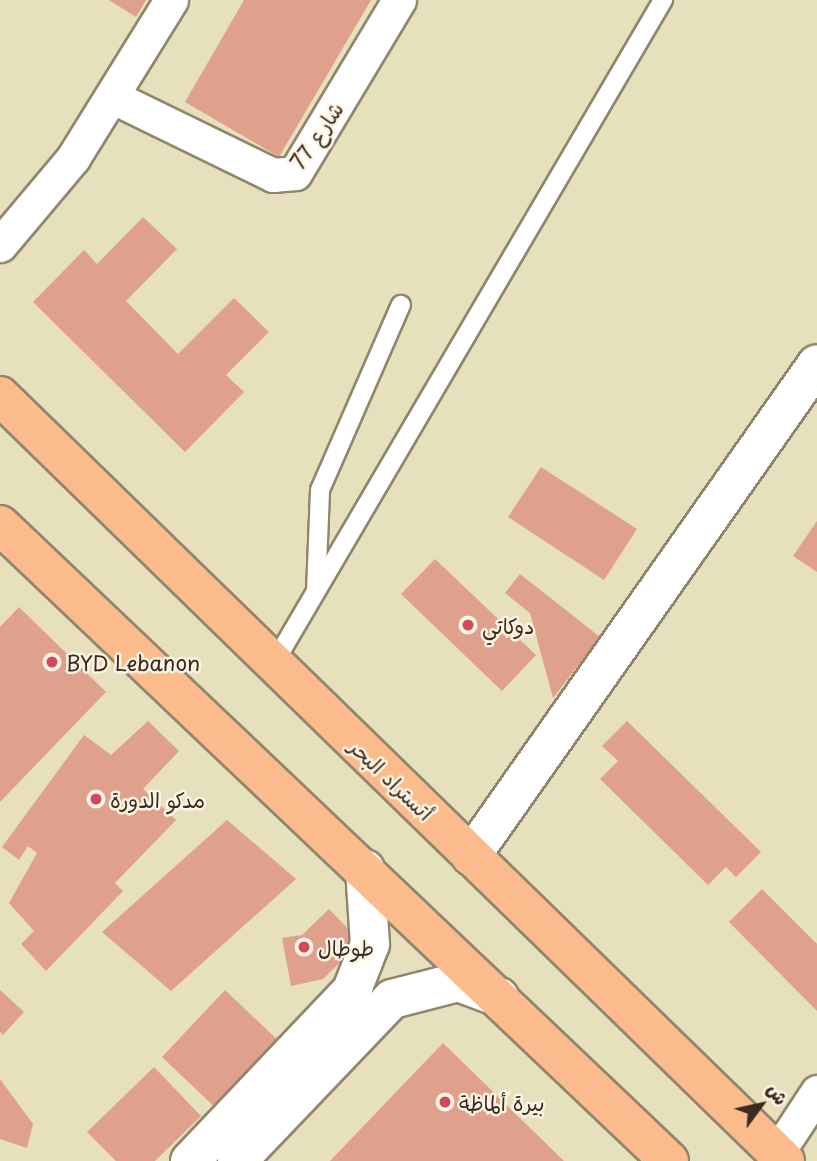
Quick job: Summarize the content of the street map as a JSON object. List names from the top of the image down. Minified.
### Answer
{"streets":{"highway":["أتستراد البحر"],"street":["شارع 77"]},"places":["دوكاتي","BYD Lebanon","مدكو الدورة","طوطال","بيرة ألماظة"],"north":"top right"}
